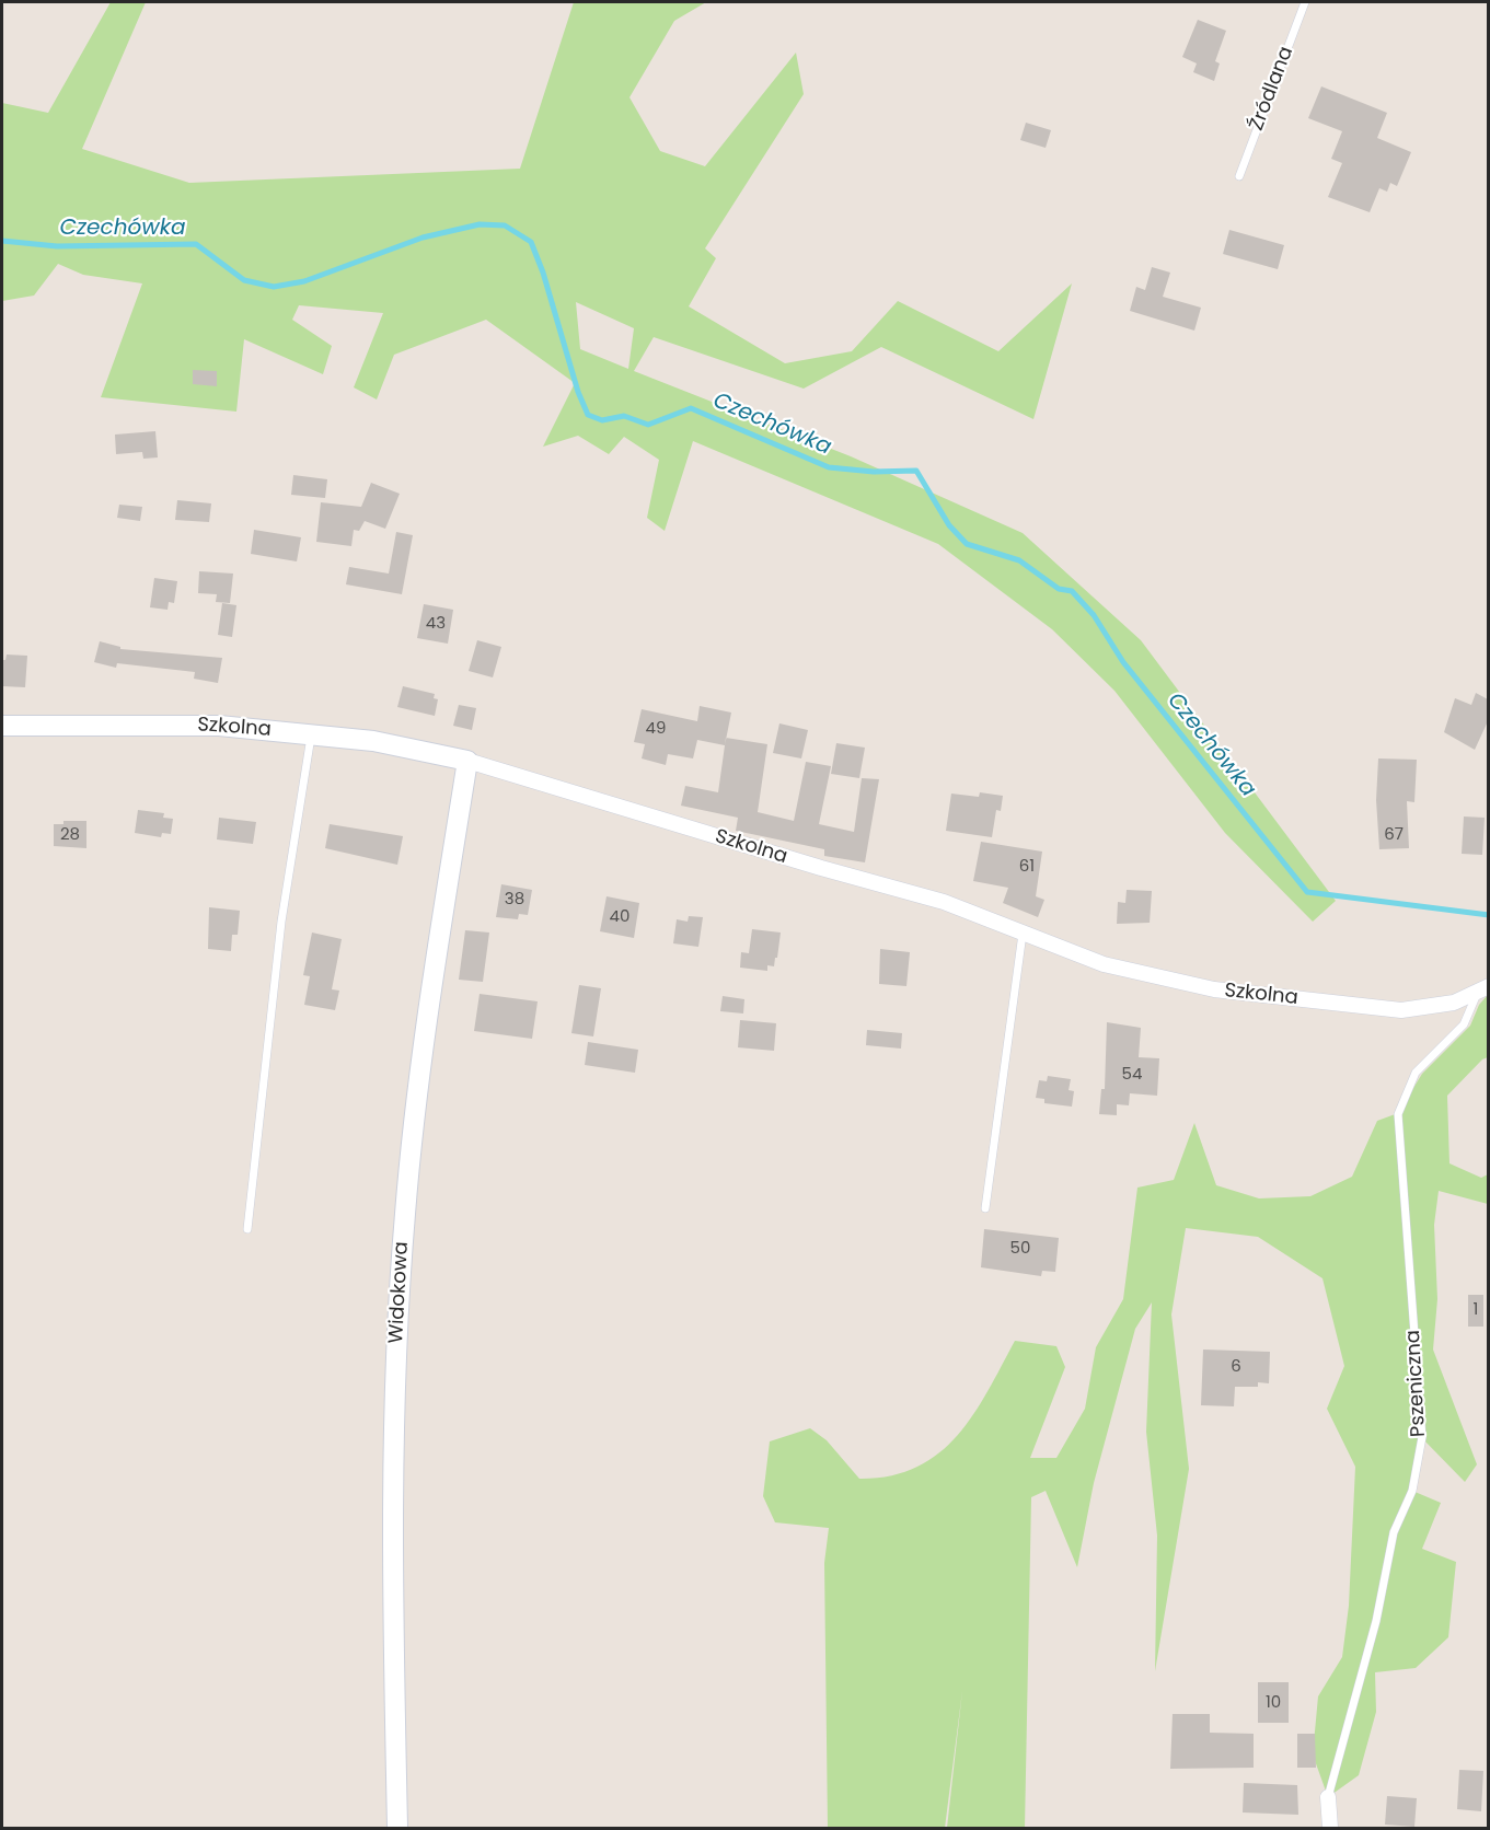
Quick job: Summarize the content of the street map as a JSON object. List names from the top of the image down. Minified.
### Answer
{"streets":{"street":["Szkolna","Widokowa","Pszeniczna"],"lane":["Źródlana"]},"crossings":[["Szkolna","Widokowa"],["Szkolna","Pszeniczna"]],"water":["Czechówka"],"house_numbers":["43","49","28","67","61","38","40","54","50","1","6","10"]}
